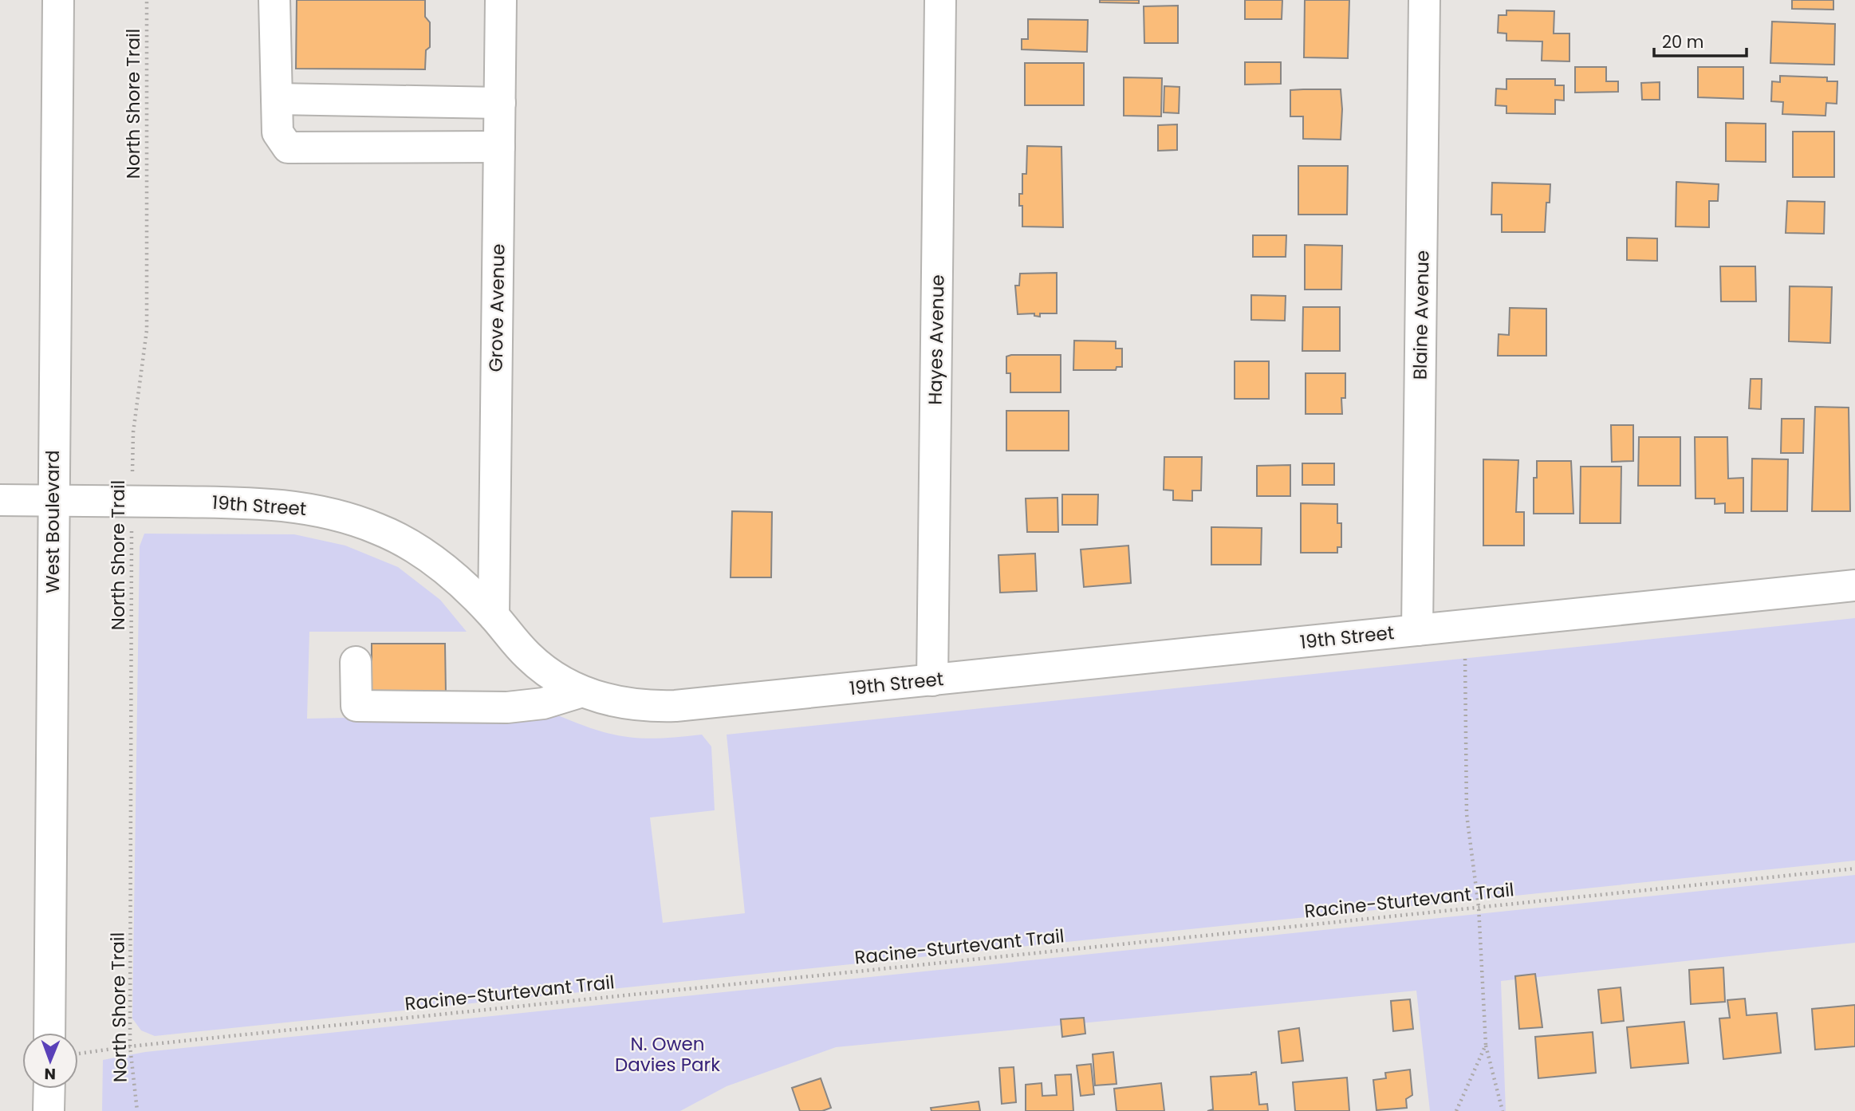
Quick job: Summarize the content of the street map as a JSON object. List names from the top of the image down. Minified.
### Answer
{"streets":{"street":["Grove Avenue","Blaine Avenue","Hayes Avenue","19th Street","West Boulevard"],"path":["North Shore Trail","Racine-Sturtevant Trail"]},"crossings":[["North Shore Trail","19th Street"],["North Shore Trail","Racine-Sturtevant Trail"],["Grove Avenue","19th Street"],["Blaine Avenue","19th Street"],["Hayes Avenue","19th Street"],["19th Street","West Boulevard"]],"parks":["N. Owen Davies Park"],"scale_bar":"20 m","north":"bottom"}
